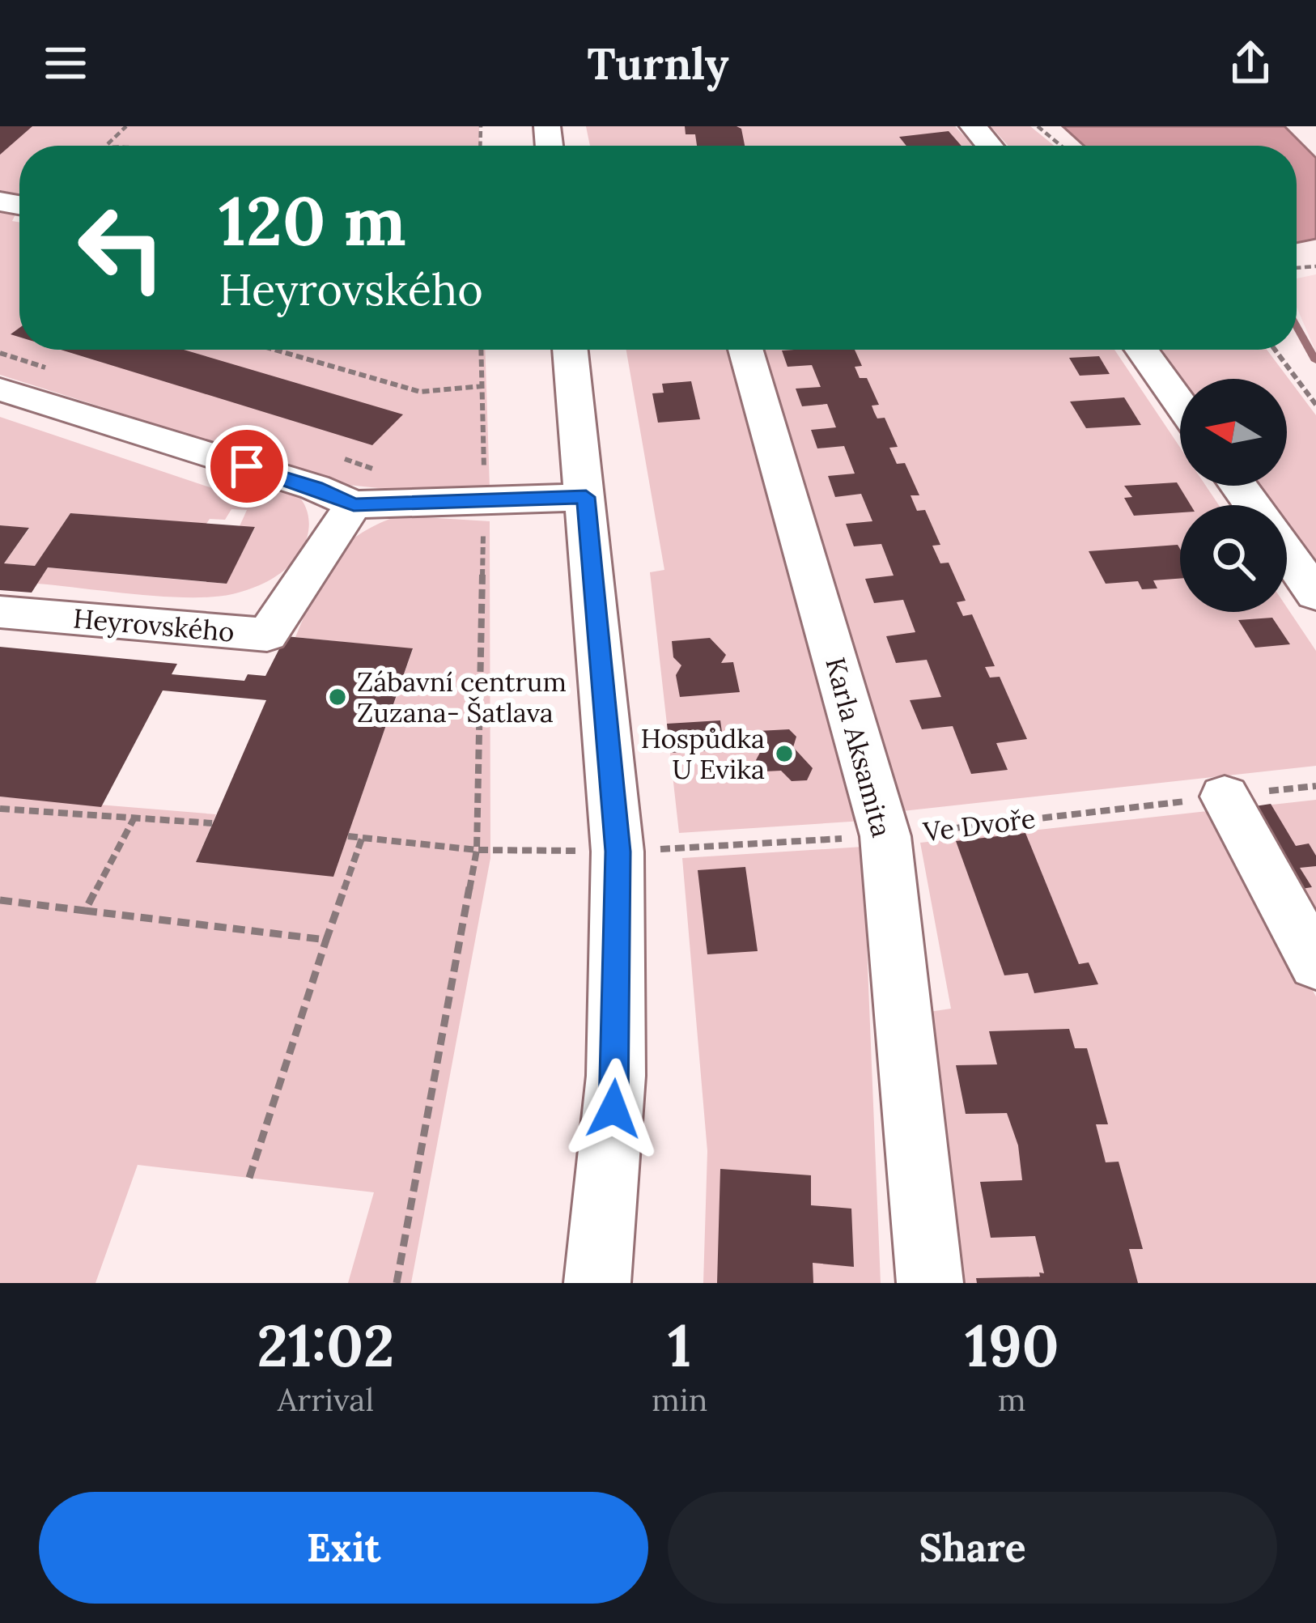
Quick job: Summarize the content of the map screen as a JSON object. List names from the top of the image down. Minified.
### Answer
{"streets":{"street":["Heyrovského","Karla Aksamita"],"path":["Ve Dvoře"]},"crossings":[["Karla Aksamita","Ve Dvoře"]],"places":["Zábavní centrum Zuzana- Šatlava","Hospůdka U Evika"],"north":"left","page":{"header":"Turnly","turn":["120 m","Heyrovského"],"eta":["21:02","Arrival","1","min","190","m"],"buttons":["Exit","Share"]}}
